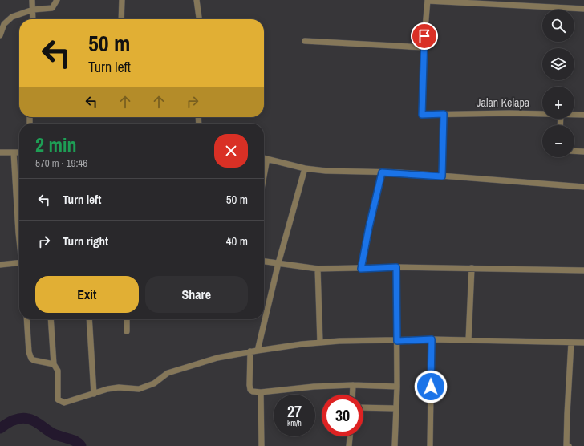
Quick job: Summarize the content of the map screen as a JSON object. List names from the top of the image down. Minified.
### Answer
{"streets":{"street":["Jalan Kelapa"]},"page":{"map_buttons":["+","−"],"turn":["50 m","Turn left"],"heading":["2 min","570 m · 19:46"],"list":[{"name":"Turn left","value":"50 m"},{"name":"Turn right","value":"40 m"}],"buttons":["Exit","Share"],"speed":"27 km/h","limit":"30"}}
